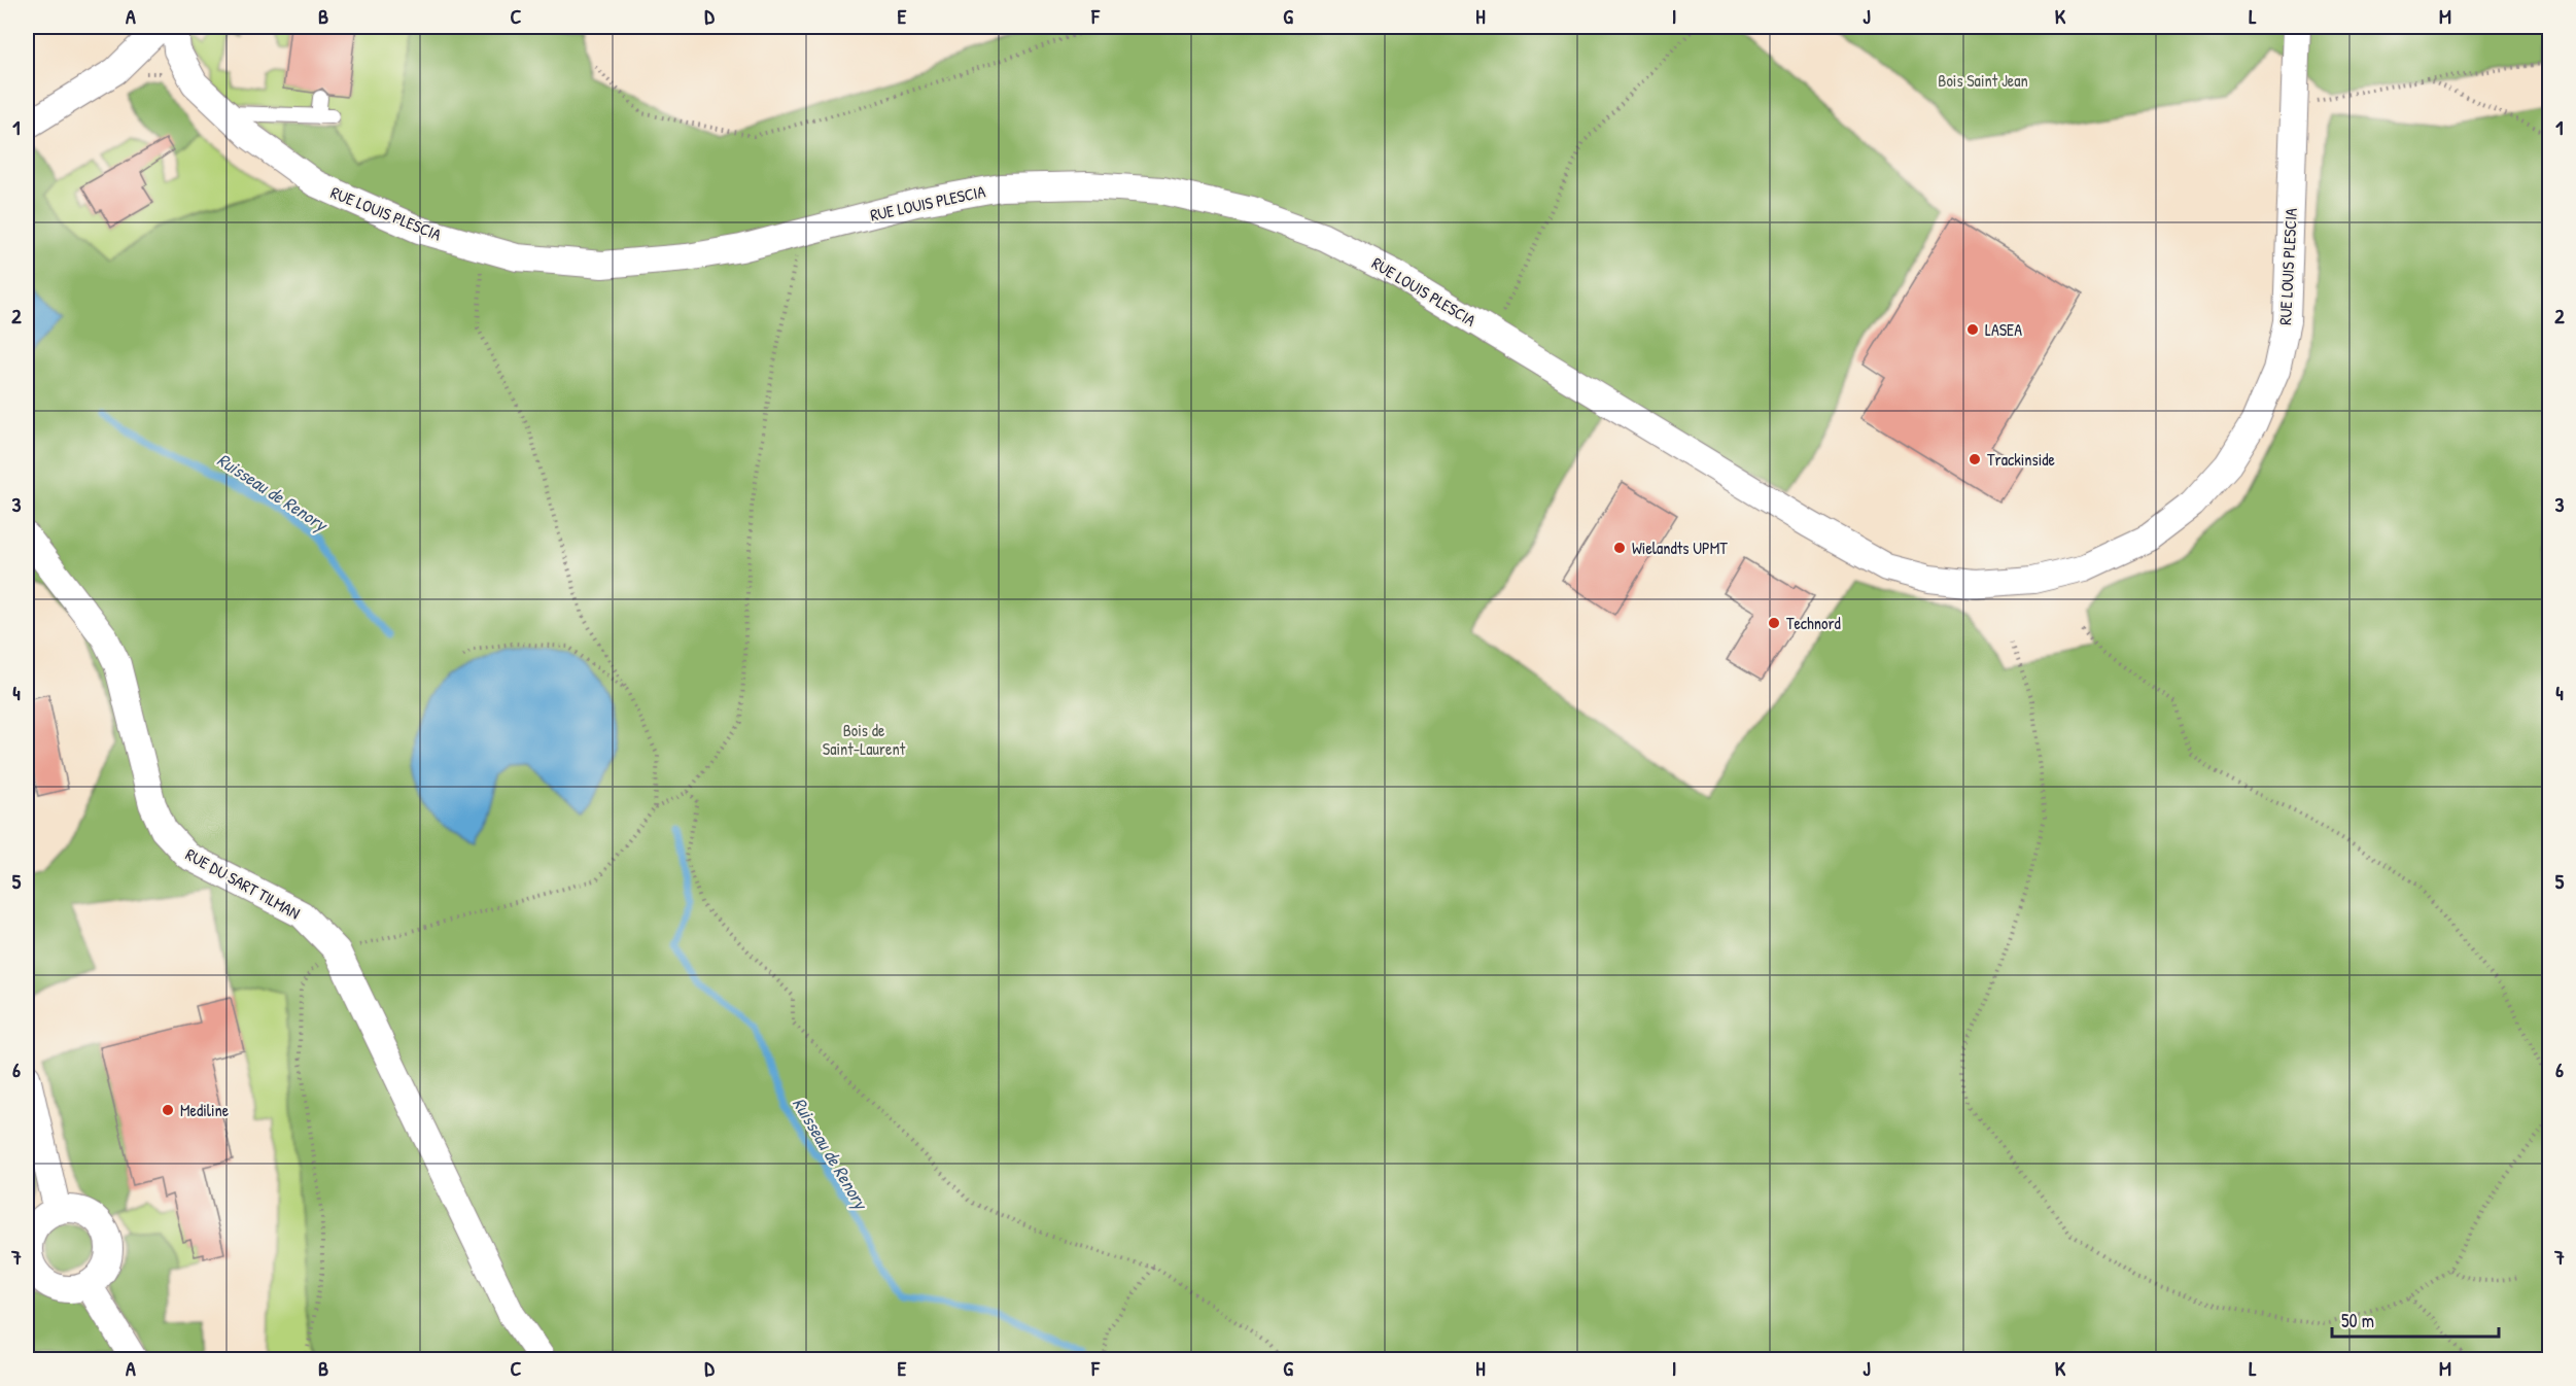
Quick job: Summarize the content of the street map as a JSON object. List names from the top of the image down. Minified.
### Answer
{"streets":{"street":["RUE LOUIS PLESCIA","RUE DU SART TILMAN"]},"water":["Ruisseau de Renory"],"parks":["Bois Saint Jean","Bois de Saint-Laurent"],"places":["LASEA","Trackinside","Wielandts UPMT","Technord","Mediline"],"scale_bar":"50 m","grid":{"columns":["A","B","C","D","E","F","G","H","I","J","K","L","M"],"rows":["1","2","3","4","5","6","7"]}}
